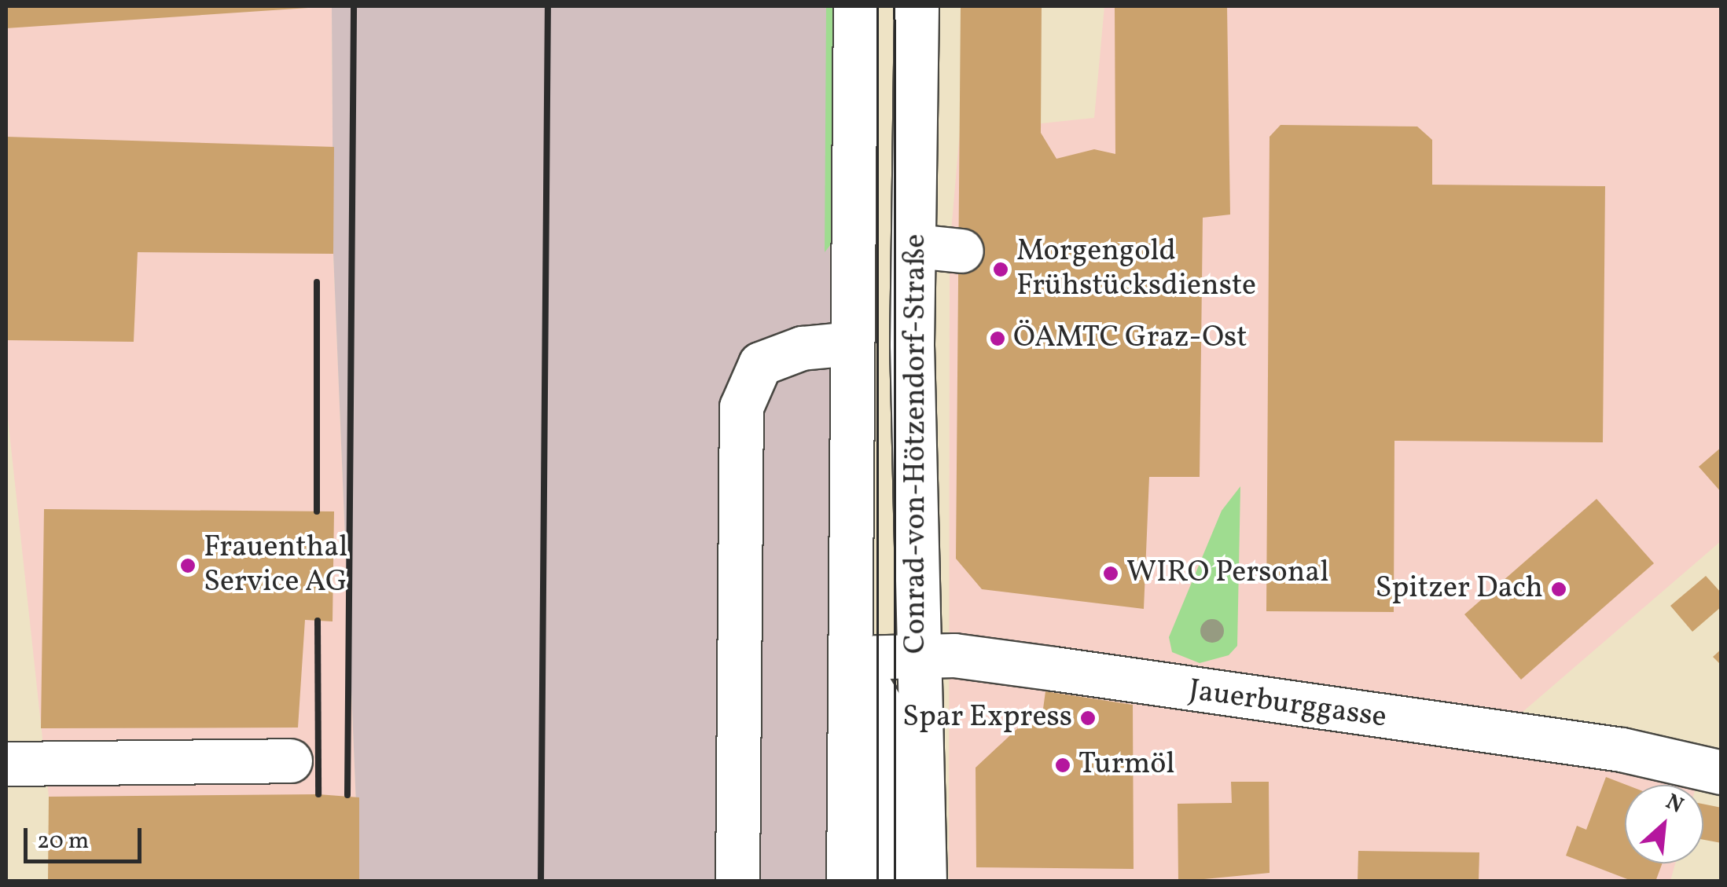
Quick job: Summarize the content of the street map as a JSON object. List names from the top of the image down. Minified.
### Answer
{"streets":{"main road":["Conrad-von-Hötzendorf-Straße","Jauerburggasse"]},"crossings":[["Conrad-von-Hötzendorf-Straße","Jauerburggasse"]],"places":["Morgengold Frühstücksdienste","ÖAMTC Graz-Ost","Frauenthal Service AG","WIRO Personal","Spitzer Dach","Spar Express","Turmöl"],"scale_bar":"20 m","north":"top right"}
